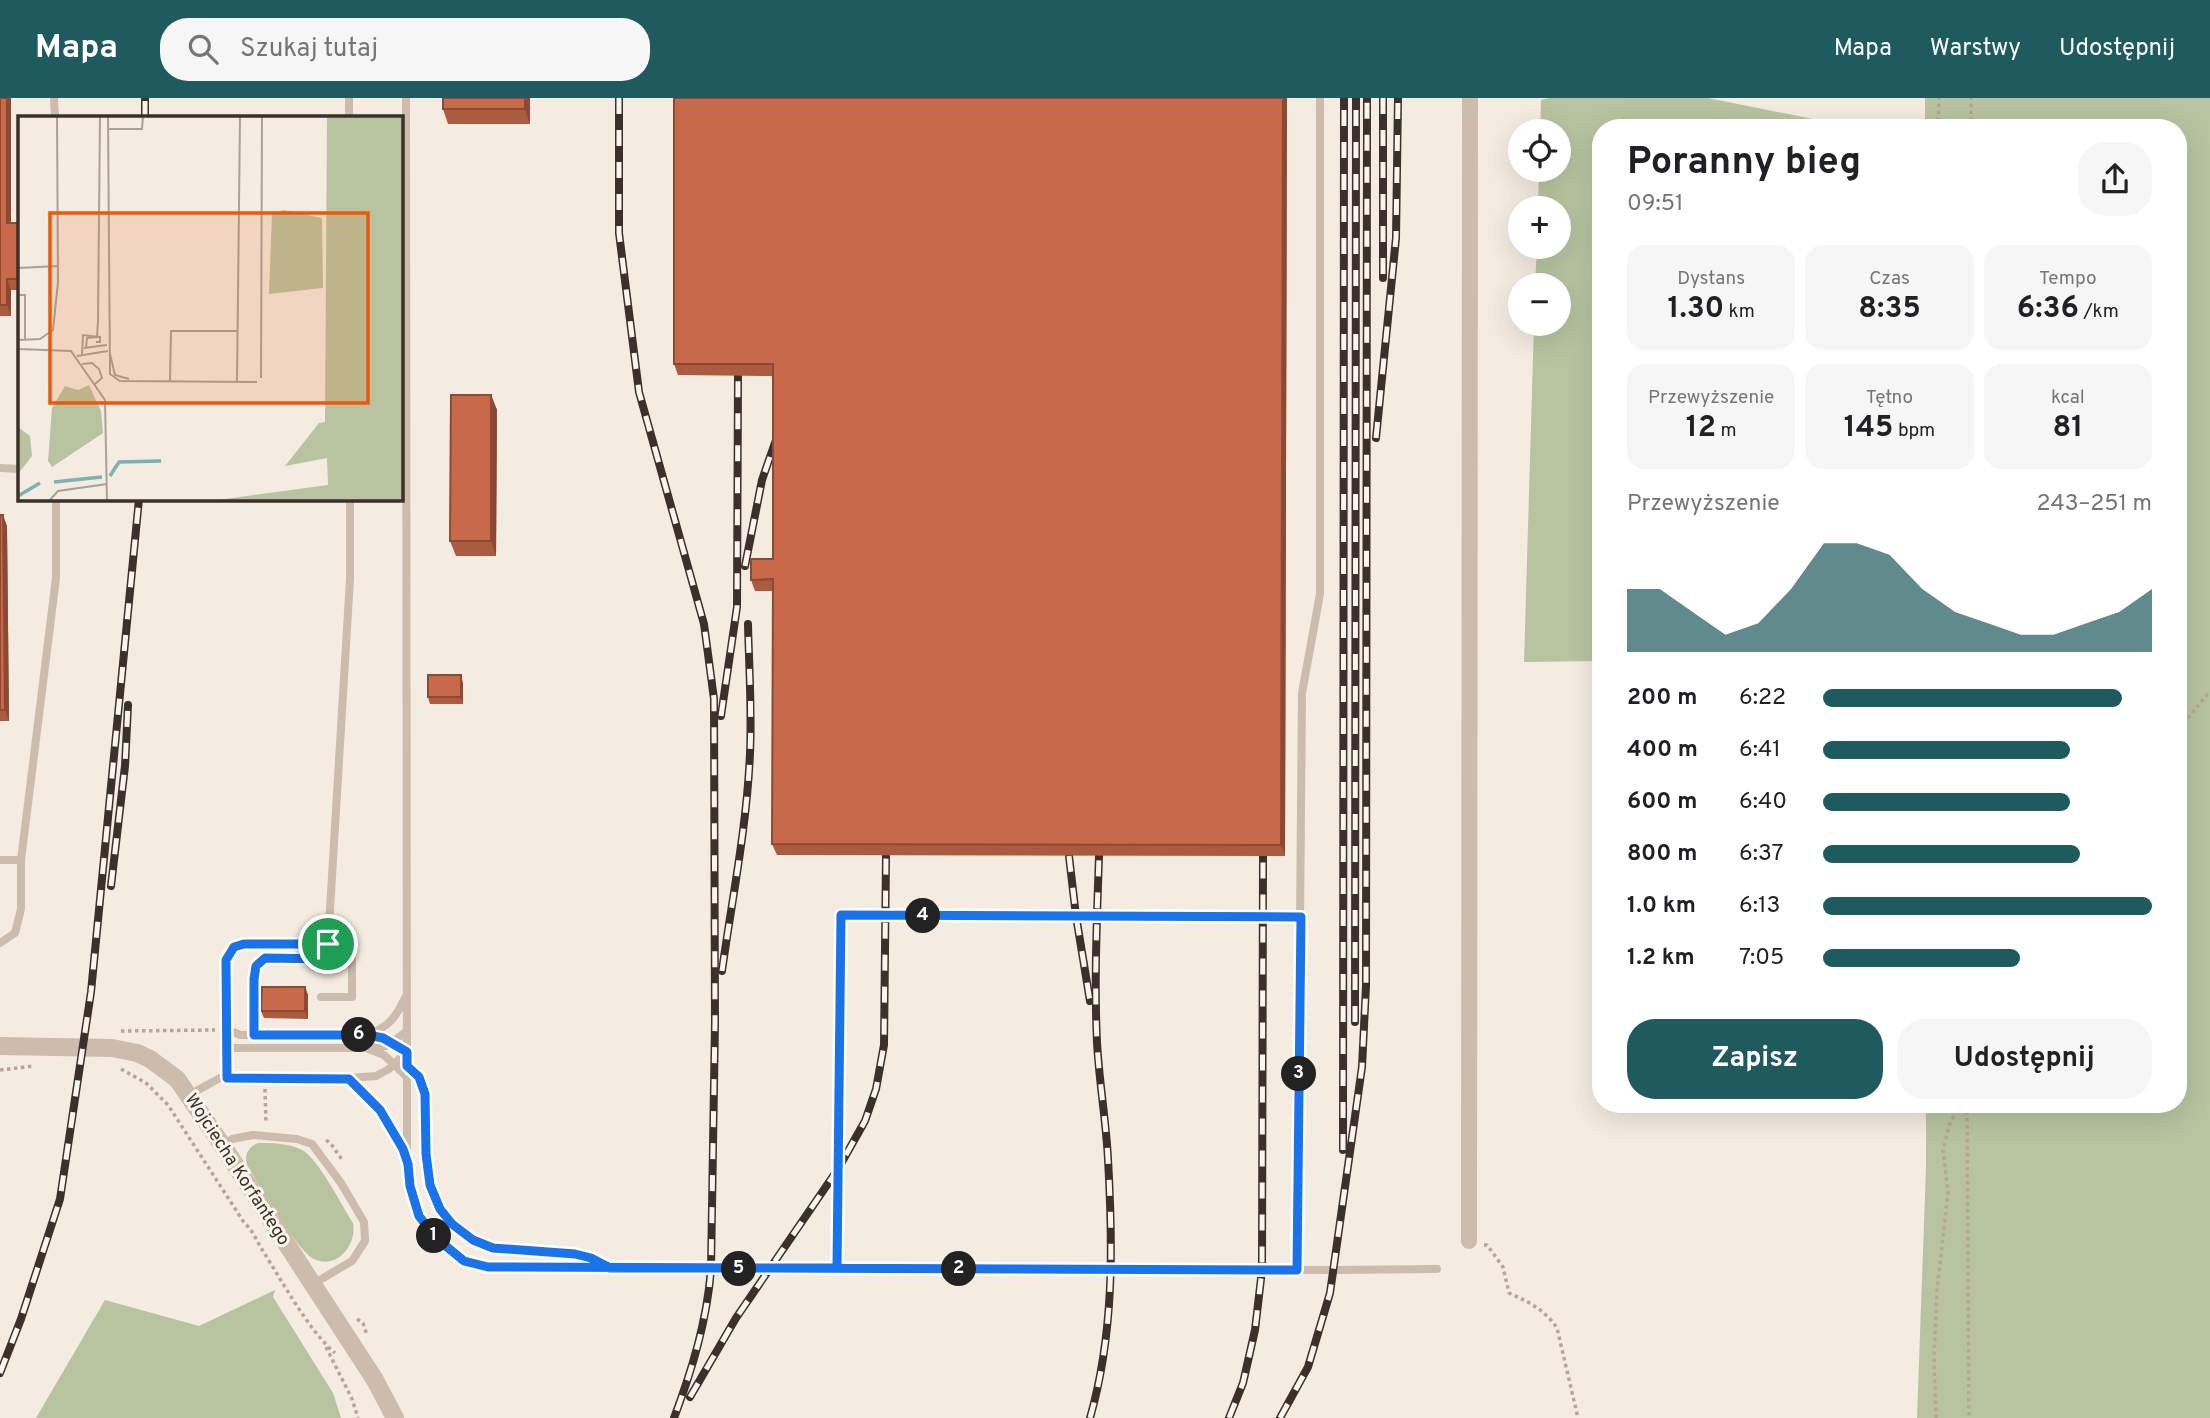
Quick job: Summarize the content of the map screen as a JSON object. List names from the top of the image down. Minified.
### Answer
{"streets":{"street":["Wojciecha Korfantego"]},"page":{"header":"Mapa","search":"Szukaj tutaj","nav":["Mapa","Warstwy","Udostępnij"],"map_buttons":["+","−"],"heading":["Poranny bieg","09:51"],"stats":[["Dystans","1.30 km"],["Czas","8:35"],["Tempo","6:36 /km"],["Przewyższenie","12 m"],["Tętno","145 bpm"],["kcal","81"]],"chart":["Przewyższenie","243–251 m"],"list":[{"name":"200 m","note":"6:22"},{"name":"400 m","note":"6:41"},{"name":"600 m","note":"6:40"},{"name":"800 m","note":"6:37"},{"name":"1.0 km","note":"6:13"},{"name":"1.2 km","note":"7:05"}],"pins":["4","6","3","1","2","5"],"buttons":["Zapisz","Udostępnij"]}}
